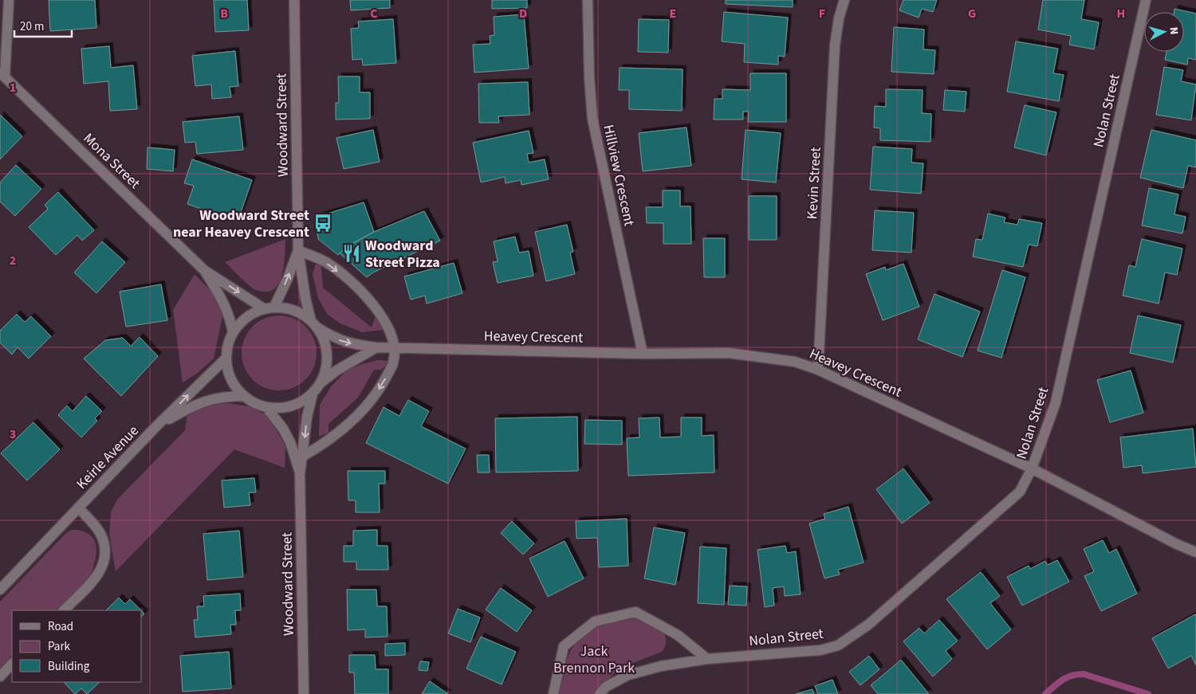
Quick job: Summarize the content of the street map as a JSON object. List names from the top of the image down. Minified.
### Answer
{"streets":{"street":["Nolan Street","Woodward Street","Mona Street","Hillview Crescent","Kevin Street","Heavey Crescent","Keirle Avenue"]},"crossings":[["Nolan Street","Heavey Crescent"],["Woodward Street","Mona Street"],["Woodward Street","Heavey Crescent"],["Woodward Street","Keirle Avenue"],["Mona Street","Heavey Crescent"],["Mona Street","Keirle Avenue"],["Hillview Crescent","Heavey Crescent"],["Kevin Street","Heavey Crescent"],["Heavey Crescent","Keirle Avenue"]],"parks":["Jack Brennon Park"],"places":{"bus stop":["Woodward Street near Heavey Crescent"],"restaurant":["Woodward Street Pizza"]},"legend":["Road","Park","Building"],"scale_bar":"20 m","north":"right","grid":{"columns":["B","C","D","E","F","G","H"],"rows":["1","2","3"]}}
